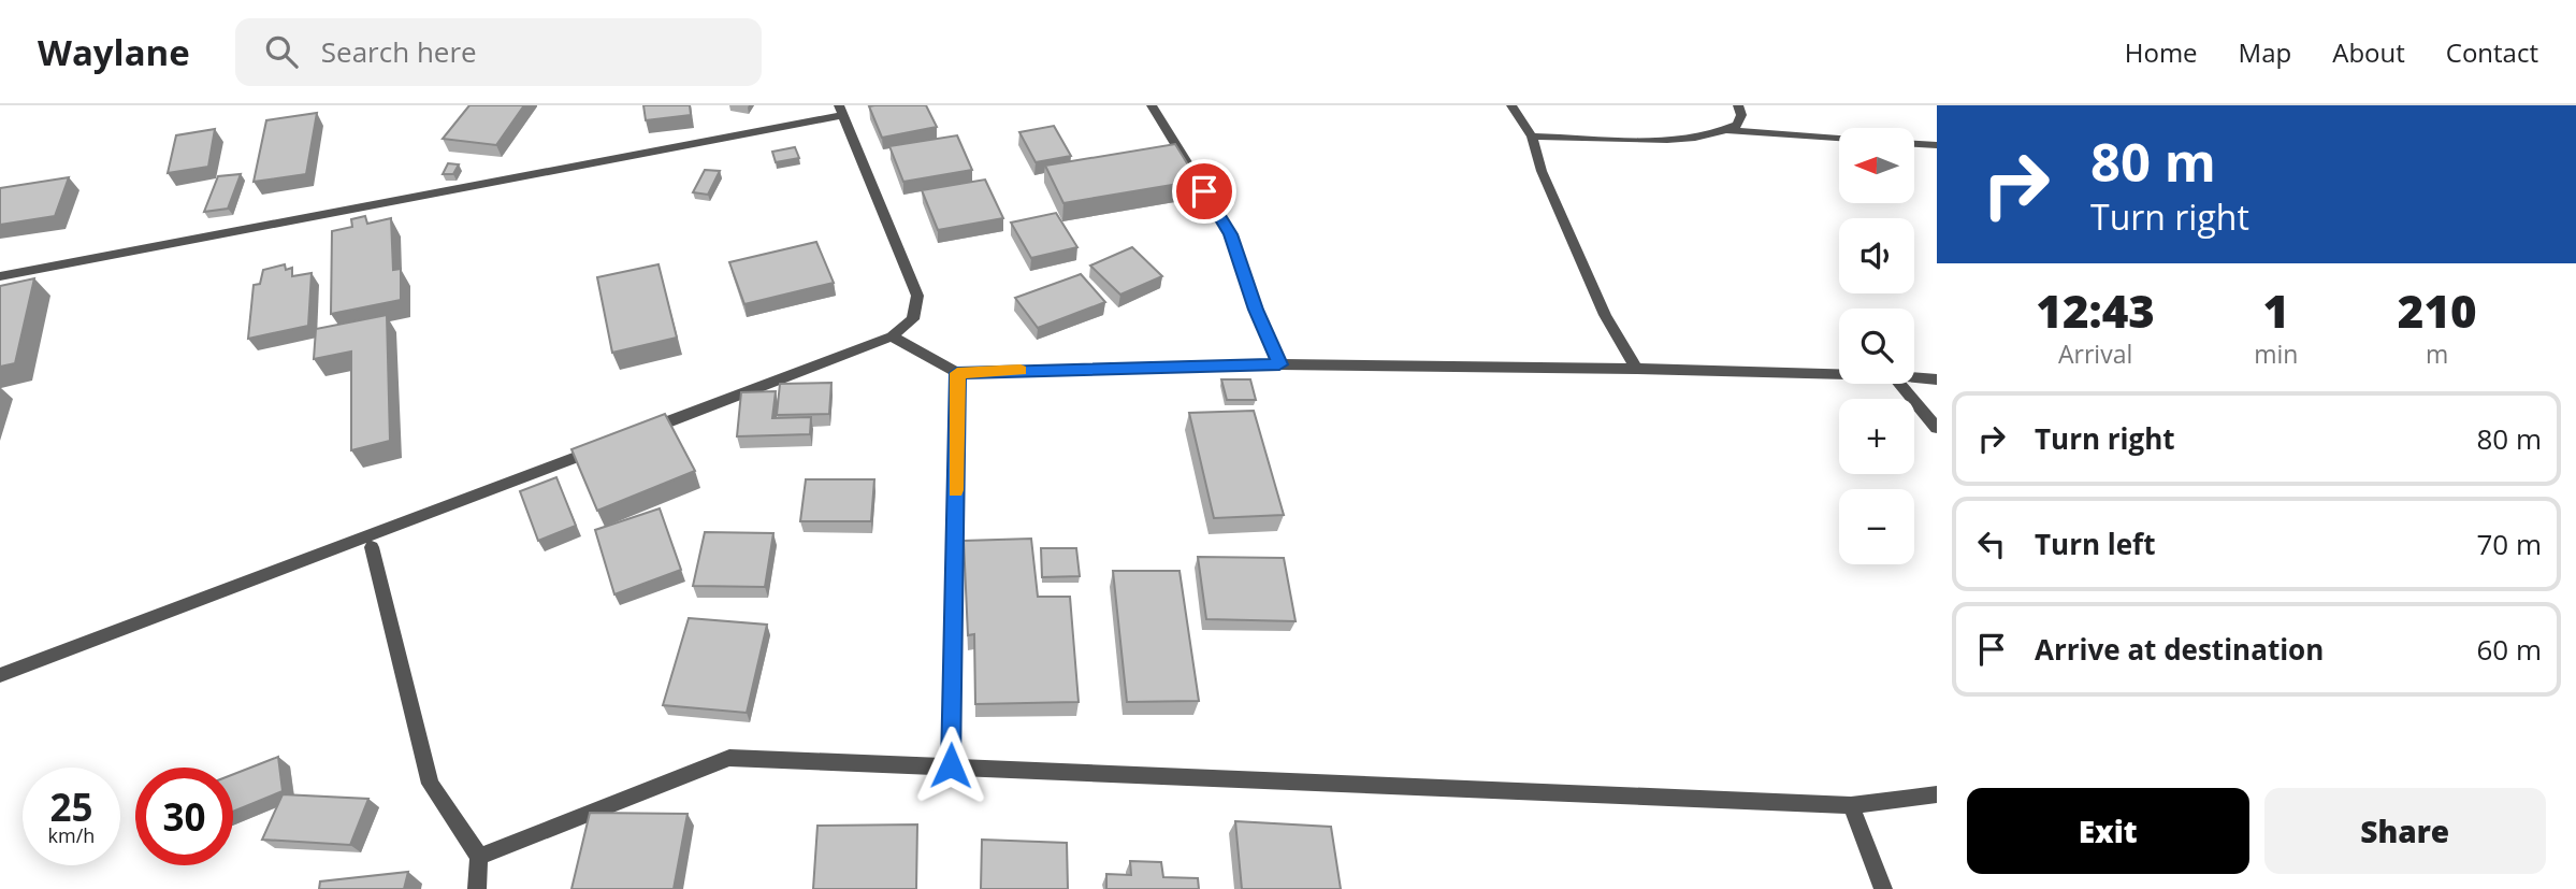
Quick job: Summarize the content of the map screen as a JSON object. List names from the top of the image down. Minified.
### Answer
{"north":"left","page":{"header":"Waylane","search":"Search here","nav":["Home","Map","About","Contact"],"turn":["80 m","Turn right"],"map_buttons":["+","−"],"eta":["12:43","Arrival","1","min","210","m"],"list":[{"name":"Turn right","value":"80 m"},{"name":"Turn left","value":"70 m"},{"name":"Arrive at destination","value":"60 m"}],"speed":"25 km/h","limit":"30","buttons":["Exit","Share"]}}
